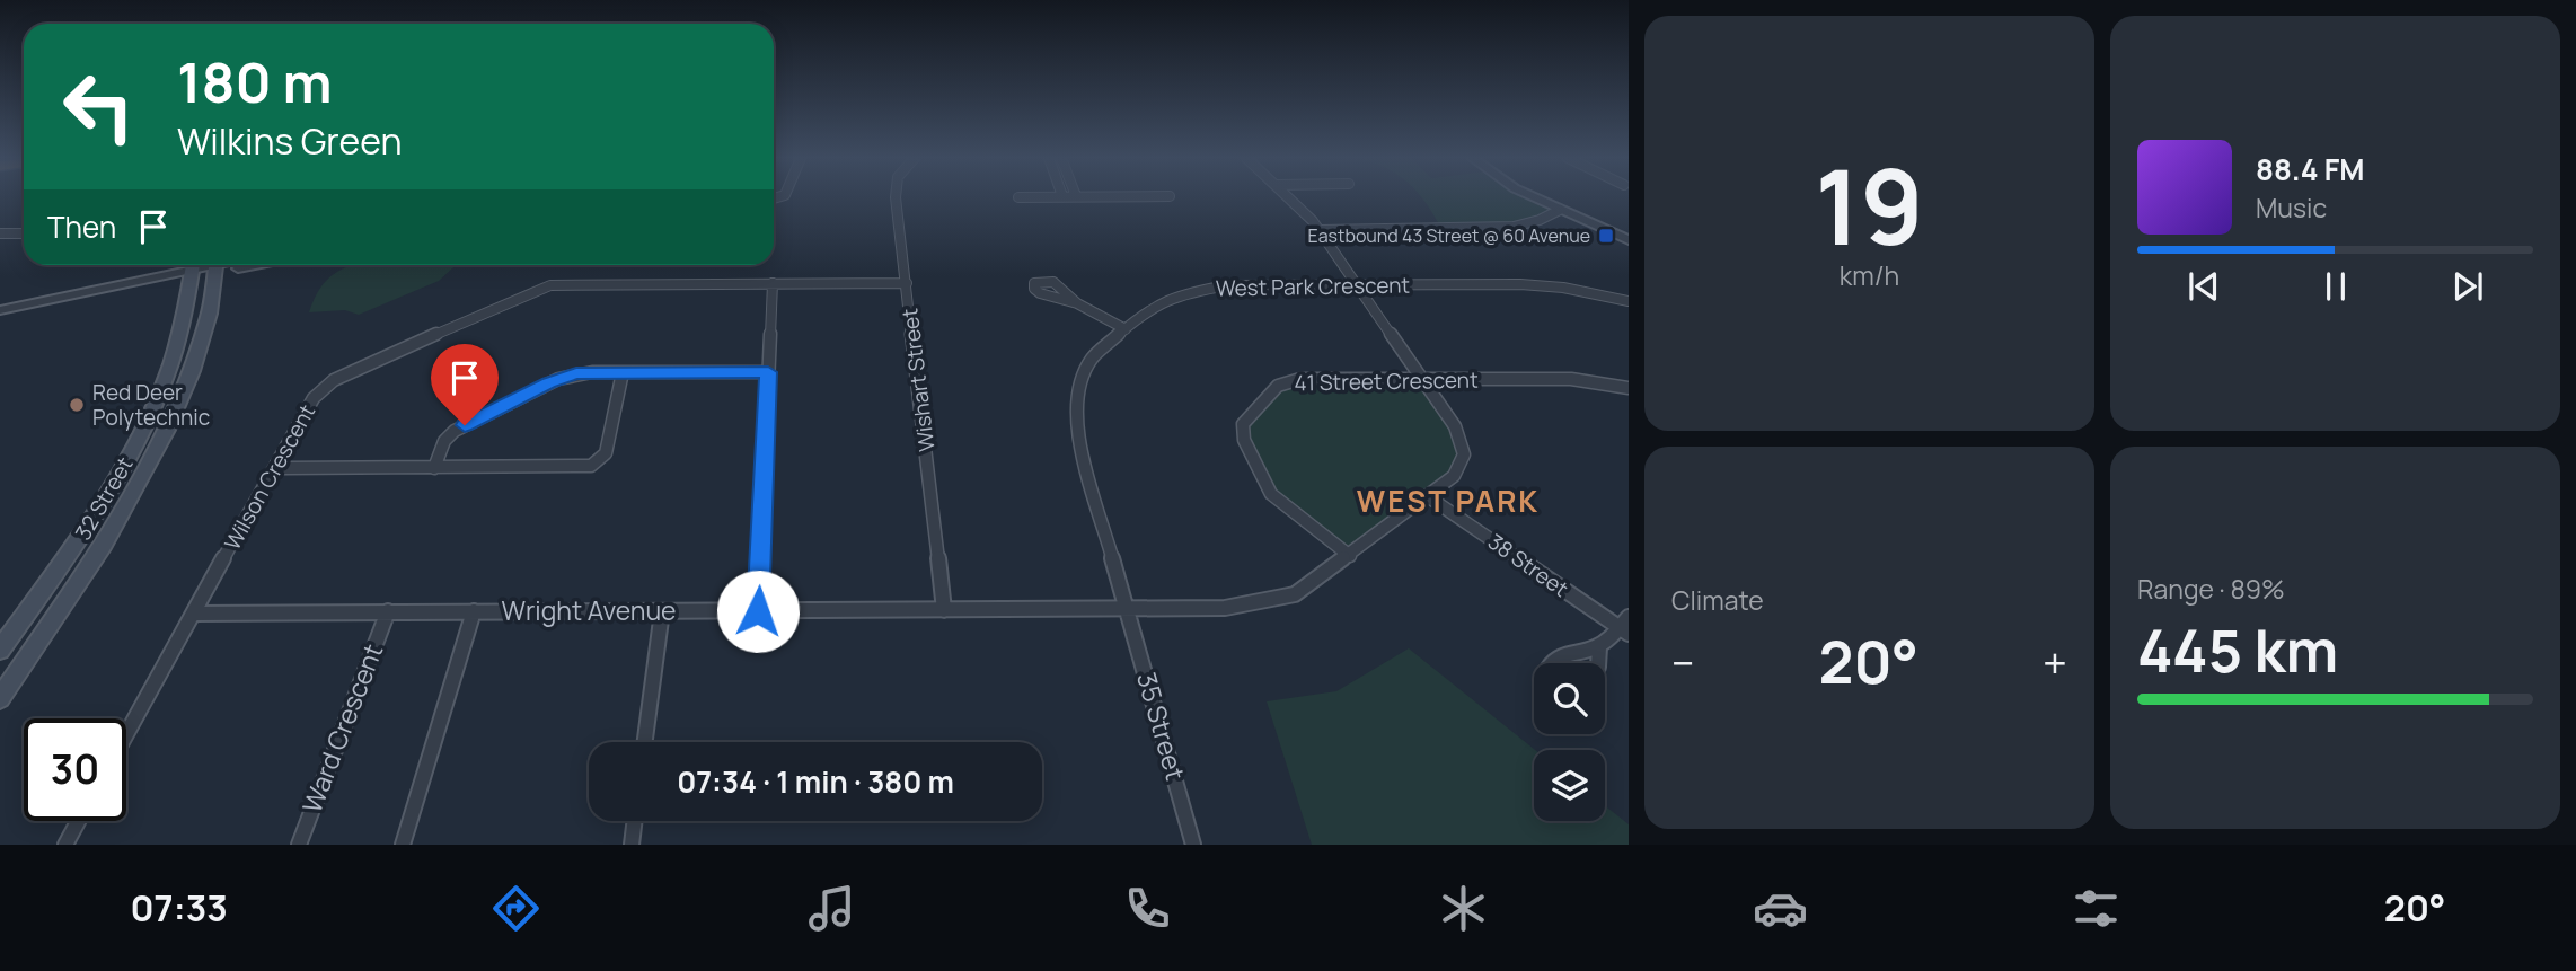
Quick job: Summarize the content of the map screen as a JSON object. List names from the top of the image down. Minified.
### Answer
{"streets":{"main road":["32 Street"],"street":["West Park Crescent","Wishart Street","41 Street Crescent","Wilson Crescent","38 Street","Wright Avenue","35 Street","Ward Crescent"]},"crossings":[["West Park Crescent","Wright Avenue"],["West Park Crescent","35 Street"],["Wishart Street","Wilson Crescent"],["Wishart Street","Wright Avenue"],["41 Street Crescent","38 Street"],["41 Street Crescent","Wright Avenue"],["Wilson Crescent","Wright Avenue"],["38 Street","Wright Avenue"],["Wright Avenue","35 Street"],["Wright Avenue","Ward Crescent"]],"districts":["WEST PARK"],"places":{"transit":["Eastbound 43 Street @ 60 Avenue"],"other":["Red Deer Polytechnic"]},"page":{"tile":[["19","km/h"],"Climate",["Range · 89%","445 km"]],"turn":["180 m","Wilkins Green"],"song":["88.4 FM","Music"],"then":"Then","heat":["−","20°","+"],"limit":"30","trip":"07:34 · 1 min · 380 m","tabs":["07:33","20°"]}}
